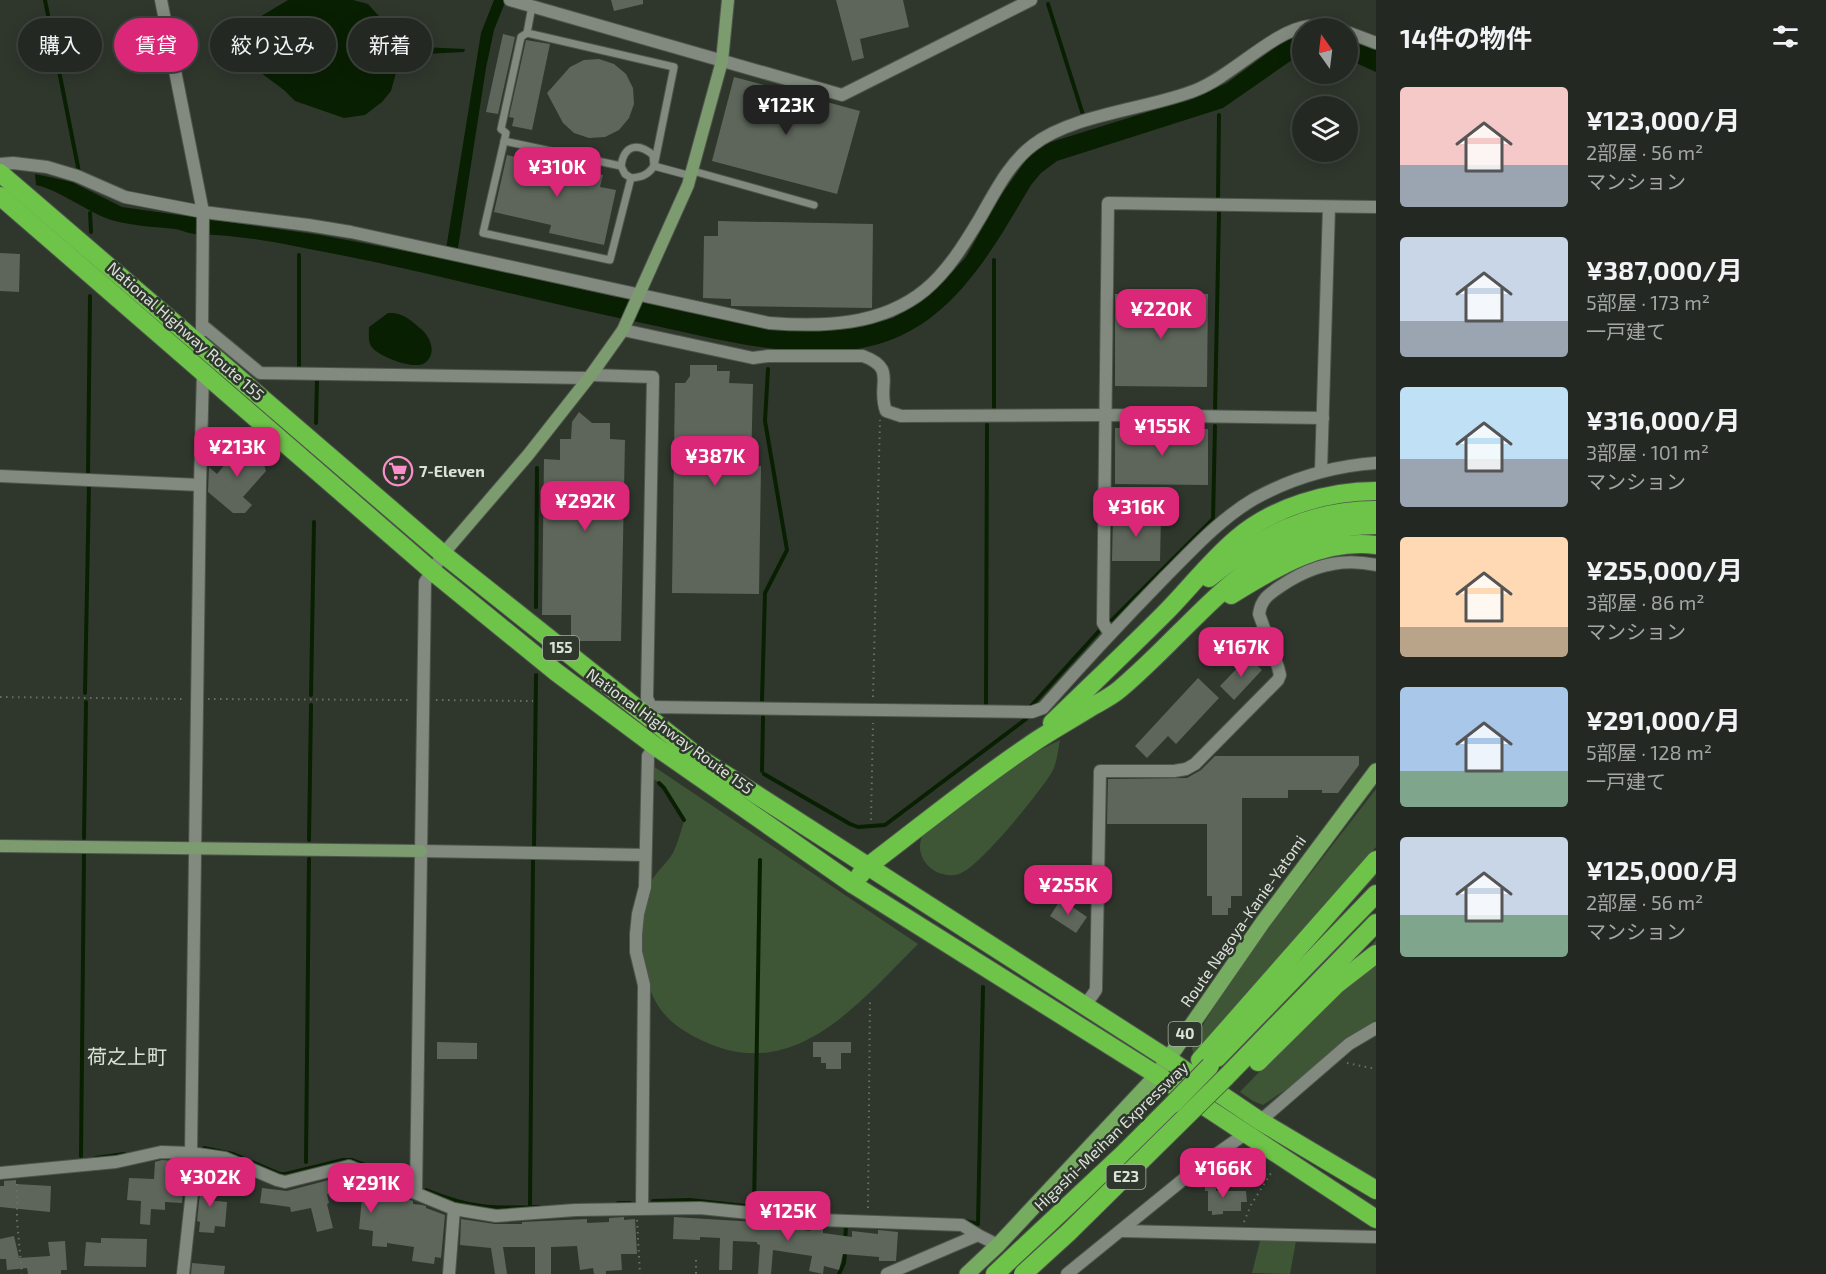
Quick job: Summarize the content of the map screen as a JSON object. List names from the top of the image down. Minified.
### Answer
{"streets":{"highway":["National Highway Route 155","155","Higashi-Meihan Expressway","E23"],"main road":["Route Nagoya-Kanie-Yatomi","40"]},"crossings":[["National Highway Route 155","Route Nagoya-Kanie-Yatomi"]],"districts":["荷之上町"],"places":{"supermarket":["7-Eleven"]},"north":"top","page":{"heading":"14件の物件","chip":["購入","賃貸","絞り込み","新着"],"list":[{"name":"¥123,000/月","note":"2部屋 · 56 m² · マンション"},{"name":"¥387,000/月","note":"5部屋 · 173 m² · 一戸建て"},{"name":"¥316,000/月","note":"3部屋 · 101 m² · マンション"},{"name":"¥255,000/月","note":"3部屋 · 86 m² · マンション"},{"name":"¥291,000/月","note":"5部屋 · 128 m² · 一戸建て"},{"name":"¥125,000/月","note":"2部屋 · 56 m² · マンション"}],"price":["¥123K","¥310K","¥220K","¥155K","¥213K","¥387K","¥292K","¥316K","¥167K","¥255K","¥166K","¥302K","¥291K","¥125K"]}}
